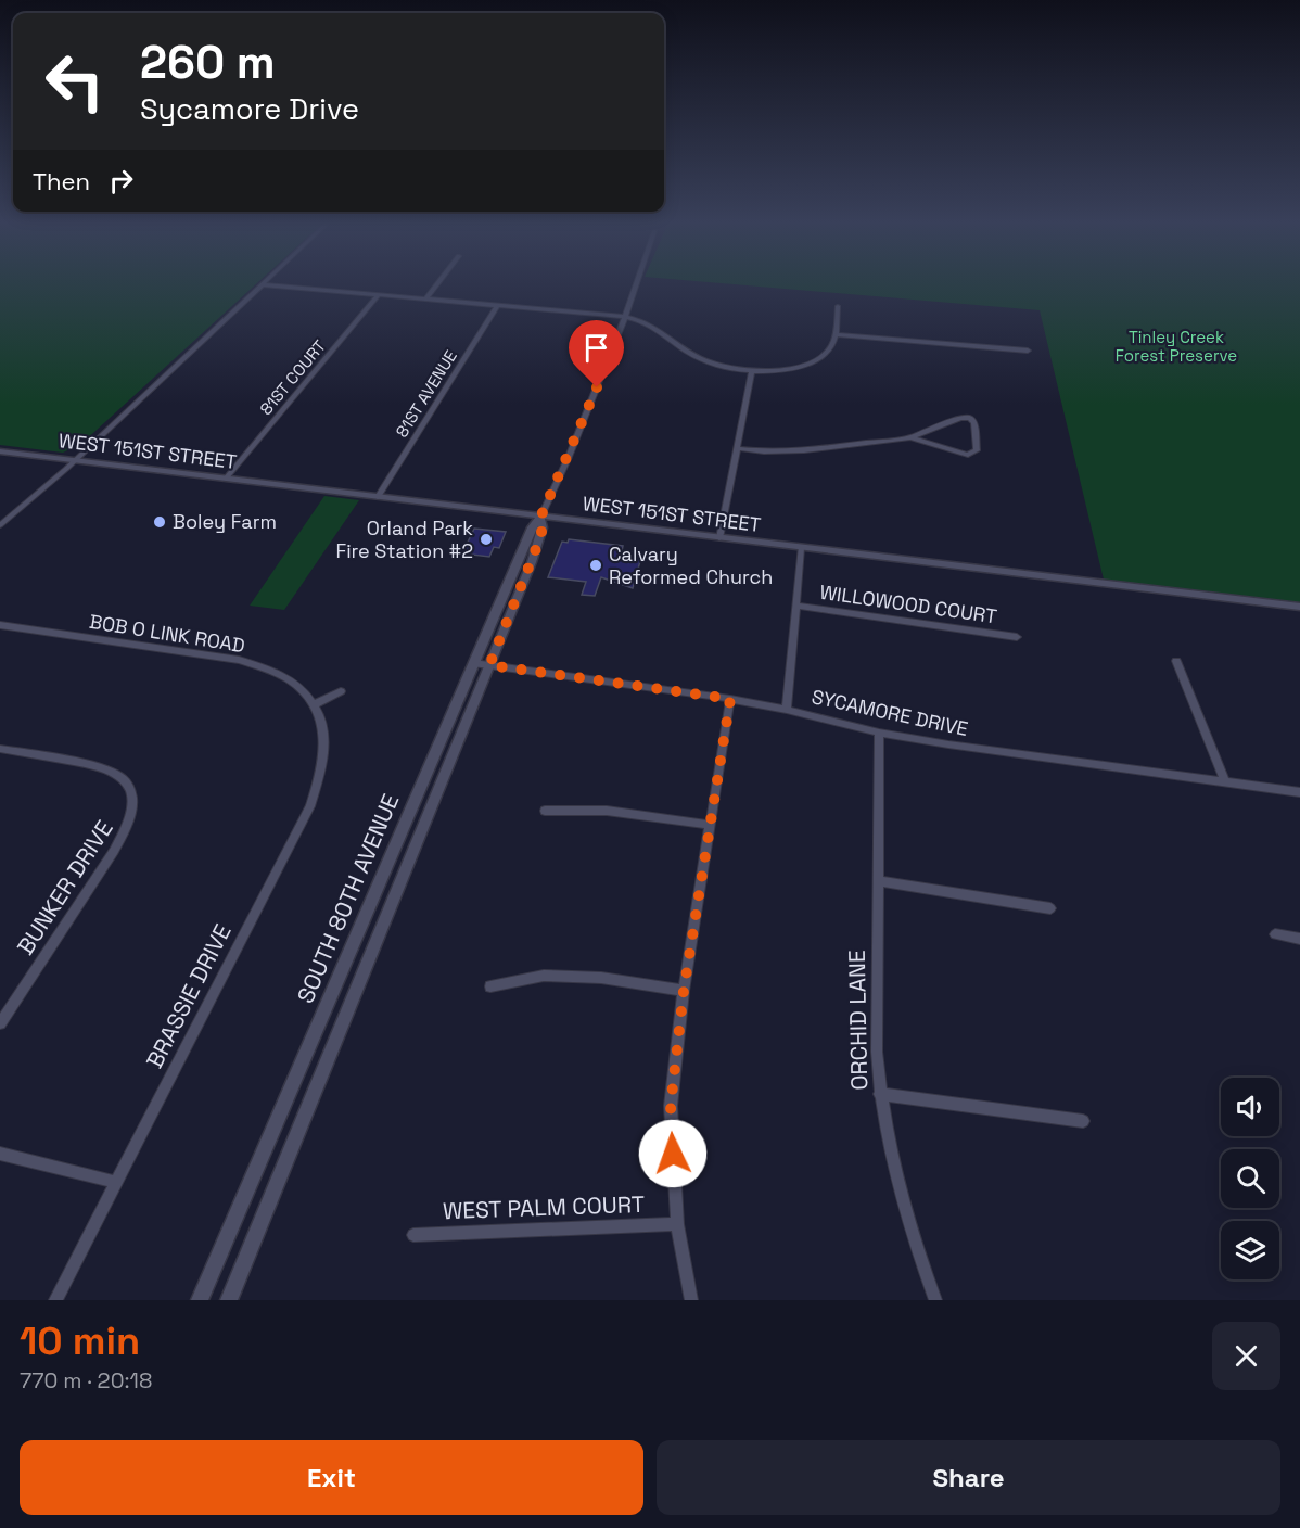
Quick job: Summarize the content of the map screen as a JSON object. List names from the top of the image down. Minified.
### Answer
{"streets":{"street":["81ST COURT","81ST AVENUE","WEST 151ST STREET","WILLOWOOD COURT","BOB O LINK ROAD","SYCAMORE DRIVE","BUNKER DRIVE","SOUTH 80TH AVENUE","BRASSIE DRIVE","ORCHID LANE","WEST PALM COURT"]},"crossings":[["81ST COURT","WEST 151ST STREET"],["81ST AVENUE","WEST 151ST STREET"],["WEST 151ST STREET","SOUTH 80TH AVENUE"],["BOB O LINK ROAD","BRASSIE DRIVE"],["SYCAMORE DRIVE","SOUTH 80TH AVENUE"],["SYCAMORE DRIVE","ORCHID LANE"]],"parks":["Tinley Creek Forest Preserve"],"places":["Boley Farm","Orland Park Fire Station #2","Calvary Reformed Church"],"page":{"turn":["260 m","Sycamore Drive"],"then":"Then","heading":["10 min","770 m · 20:18"],"buttons":["Exit","Share"]}}
